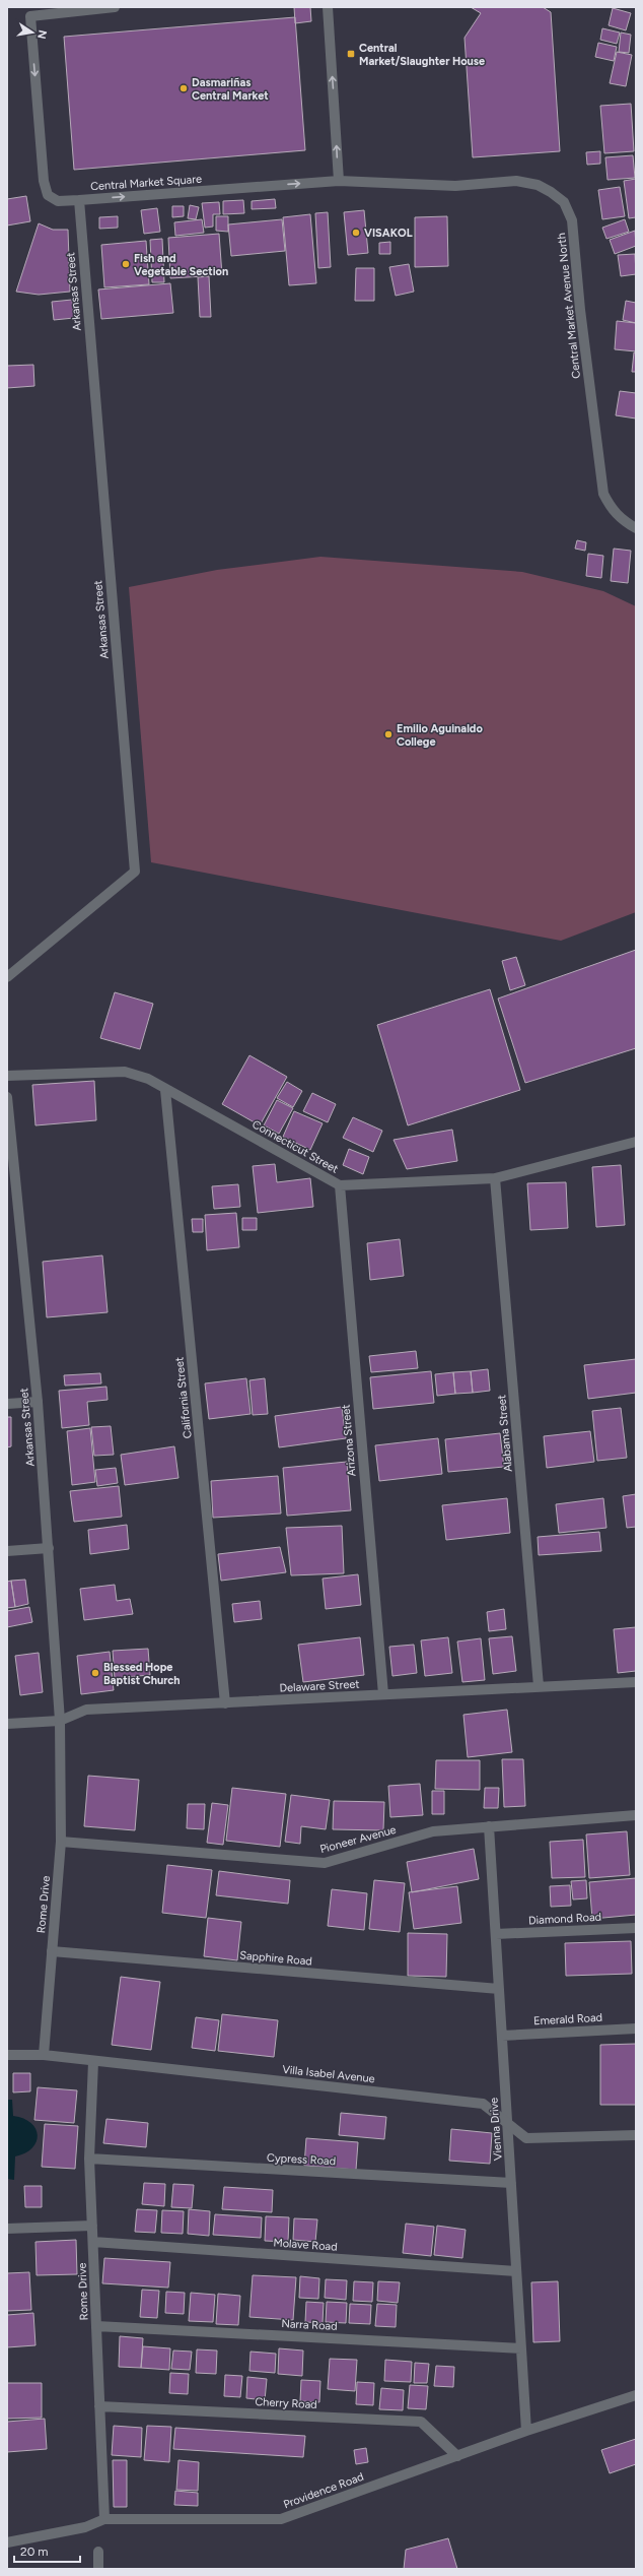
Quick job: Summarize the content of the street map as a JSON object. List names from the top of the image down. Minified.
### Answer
{"streets":{"street":["Central Market Square","Arkansas Street","Central Market Avenue North","Connecticut Street","California Street","Alabama Street","Arizona Street","Delaware Street","Pioneer Avenue","Rome Drive","Diamond Road","Sapphire Road","Emerald Road","Villa Isabel Avenue","Vienna Drive","Cypress Road","Molave Road","Narra Road","Cherry Road","Providence Road"]},"crossings":[["Central Market Square","Arkansas Street"],["Central Market Square","Central Market Avenue North"],["Arkansas Street","Delaware Street"],["Arkansas Street","Rome Drive"],["Connecticut Street","California Street"],["Connecticut Street","Alabama Street"],["Connecticut Street","Arizona Street"],["California Street","Delaware Street"],["Alabama Street","Delaware Street"],["Arizona Street","Delaware Street"],["Pioneer Avenue","Rome Drive"],["Pioneer Avenue","Vienna Drive"],["Rome Drive","Sapphire Road"],["Rome Drive","Villa Isabel Avenue"],["Rome Drive","Cypress Road"],["Rome Drive","Molave Road"],["Rome Drive","Narra Road"],["Rome Drive","Cherry Road"],["Rome Drive","Providence Road"],["Diamond Road","Vienna Drive"],["Sapphire Road","Vienna Drive"],["Emerald Road","Vienna Drive"],["Villa Isabel Avenue","Vienna Drive"],["Vienna Drive","Cypress Road"],["Vienna Drive","Molave Road"],["Vienna Drive","Narra Road"],["Vienna Drive","Providence Road"],["Cherry Road","Providence Road"]],"places":{"transit":["Central Market/Slaughter House"],"other":["Dasmariñas Central Market","VISAKOL","Fish and Vegetable Section","Emilio Aguinaldo College","Blessed Hope Baptist Church"]},"scale_bar":"20 m","north":"right"}
